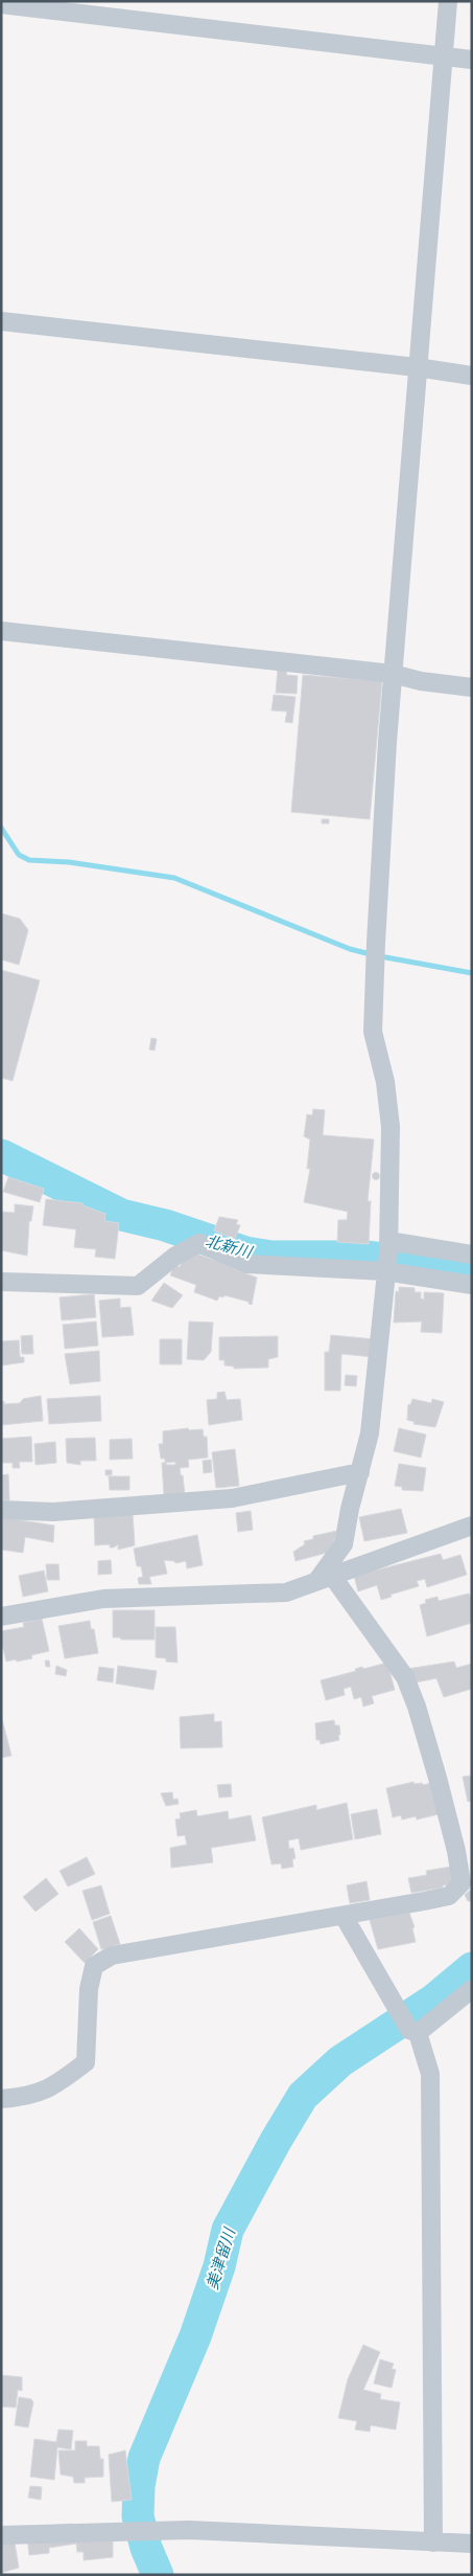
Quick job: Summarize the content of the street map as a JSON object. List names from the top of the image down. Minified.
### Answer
{"water":["北新川","美津留川"]}
